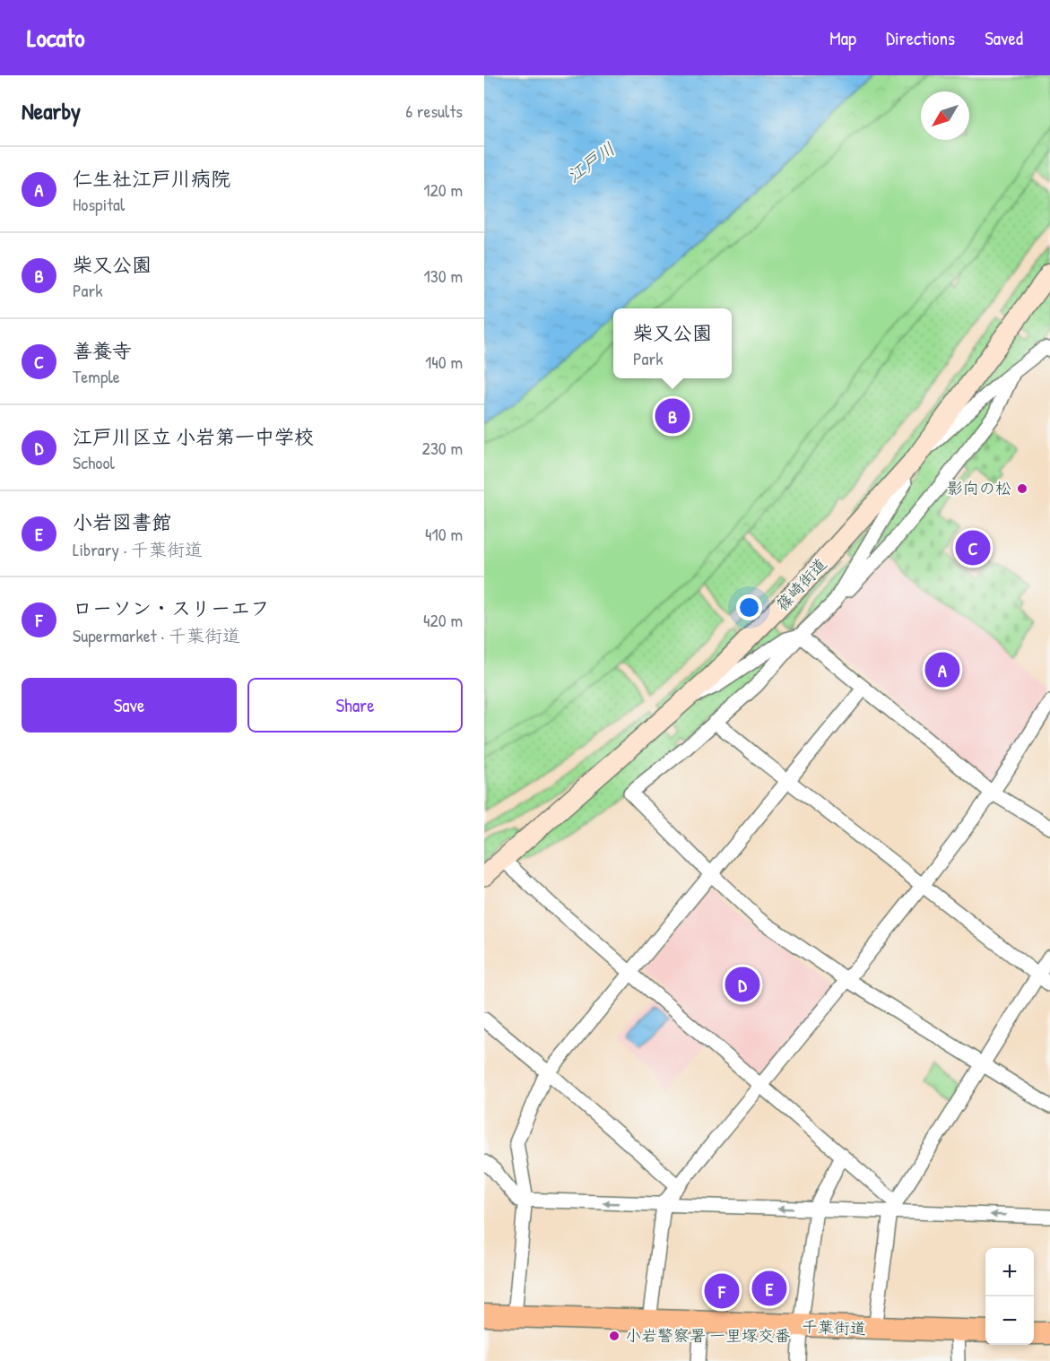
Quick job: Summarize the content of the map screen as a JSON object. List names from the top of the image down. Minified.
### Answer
{"streets":{"highway":["千葉街道"],"main road":["篠崎街道"]},"water":["江戸川"],"places":["影向の松","小岩警察署 一里塚交番"],"north":"bottom left","page":{"header":"Locato","nav":["Map","Directions","Saved"],"heading":["Nearby","6 results"],"list":[{"mark":"A","name":"仁生社江戸川病院","note":"Hospital","value":"120 m"},{"mark":"B","name":"柴又公園","note":"Park","value":"130 m"},{"mark":"C","name":"善養寺","note":"Temple","value":"140 m"},{"mark":"D","name":"江戸川区立 小岩第一中学校","note":"School","value":"230 m"},{"mark":"E","name":"小岩図書館","note":"Library · 千葉街道","value":"410 m"},{"mark":"F","name":"ローソン・スリーエフ","note":"Supermarket · 千葉街道","value":"420 m"}],"popup":["柴又公園","Park"],"pins":["B","C","A","D","E","F"],"buttons":["Save","Share"],"map_buttons":["+","−"]}}
